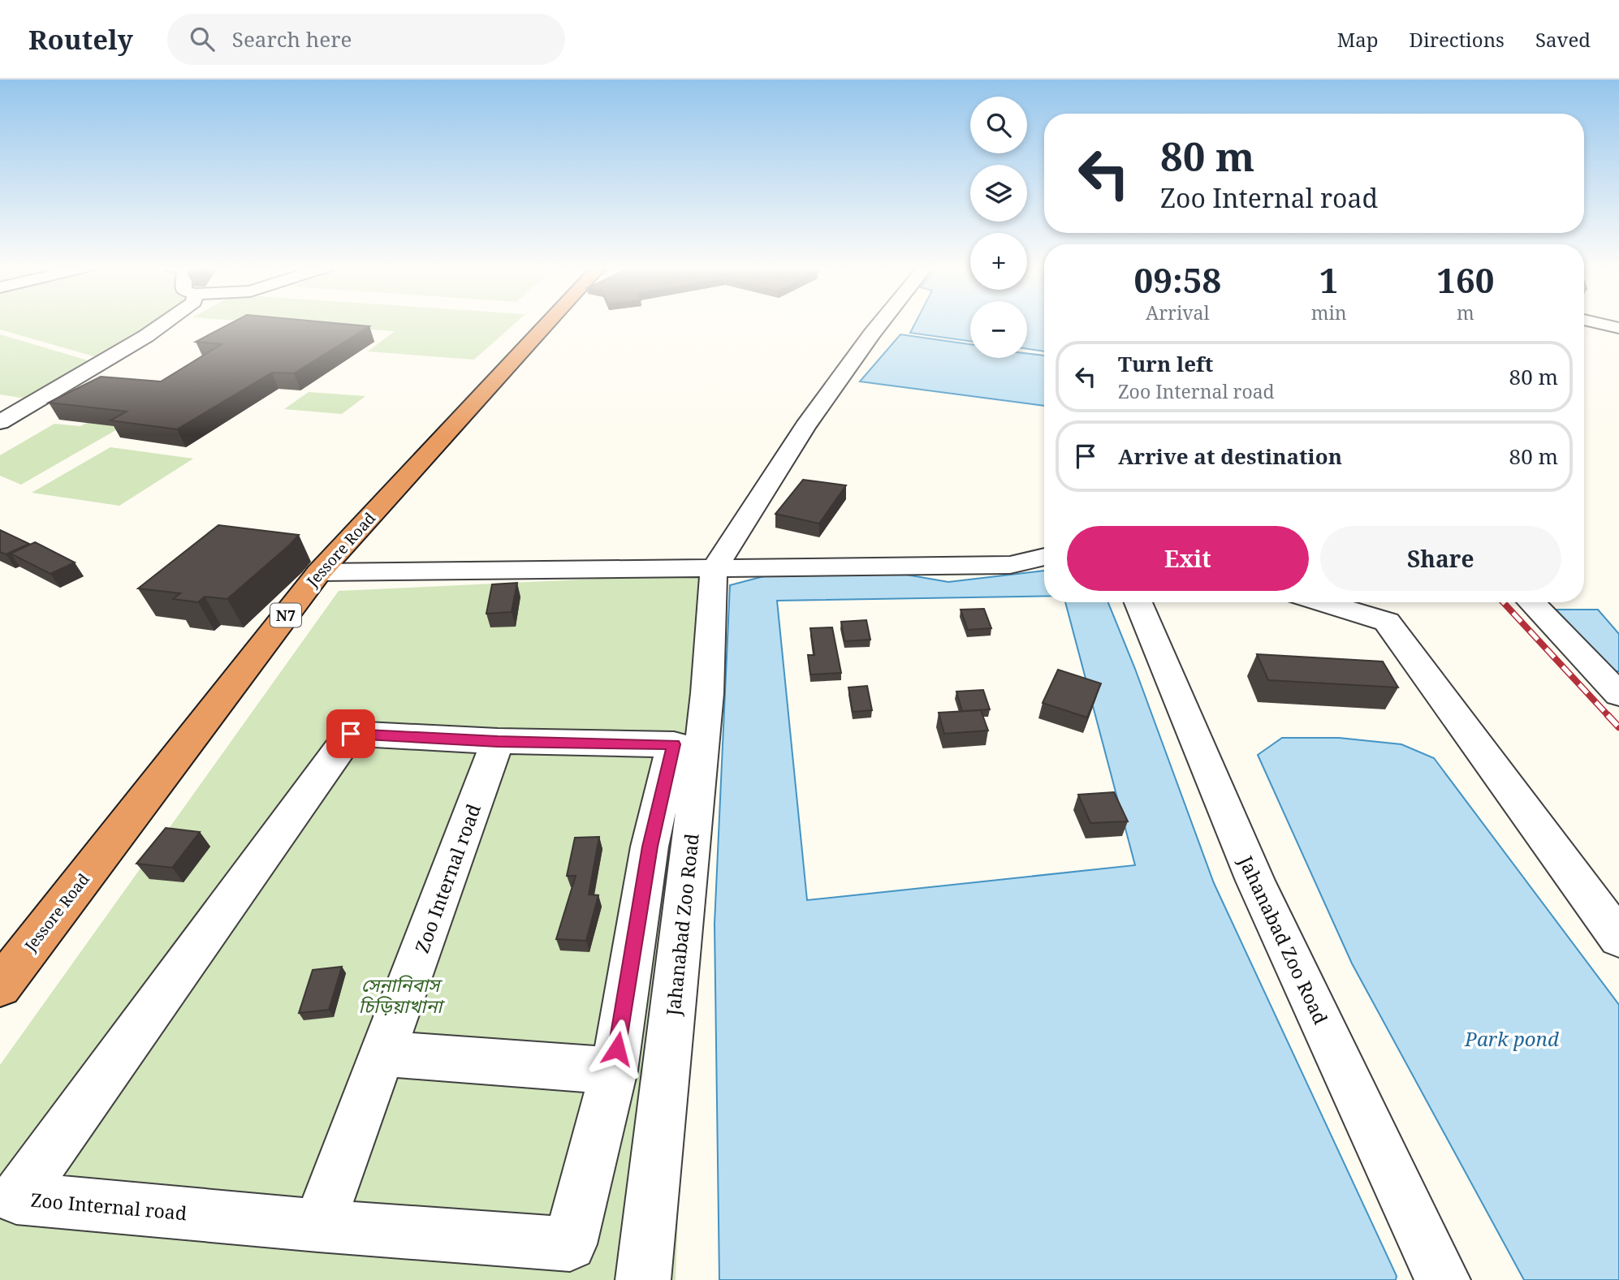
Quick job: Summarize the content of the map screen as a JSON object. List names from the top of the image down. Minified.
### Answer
{"streets":{"highway":["Jessore Road","N7"],"street":["Zoo Internal road","Jahanabad Zoo Road"]},"water":["Park pond"],"parks":["সেনানিবাস চিড়িয়াখানা"],"page":{"header":"Routely","search":"Search here","nav":["Map","Directions","Saved"],"map_buttons":["+","−"],"turn":["80 m","Zoo Internal road"],"eta":["09:58","Arrival","1","min","160","m"],"list":[{"name":"Turn left","note":"Zoo Internal road","value":"80 m"},{"name":"Arrive at destination","value":"80 m"}],"buttons":["Exit","Share"]}}
